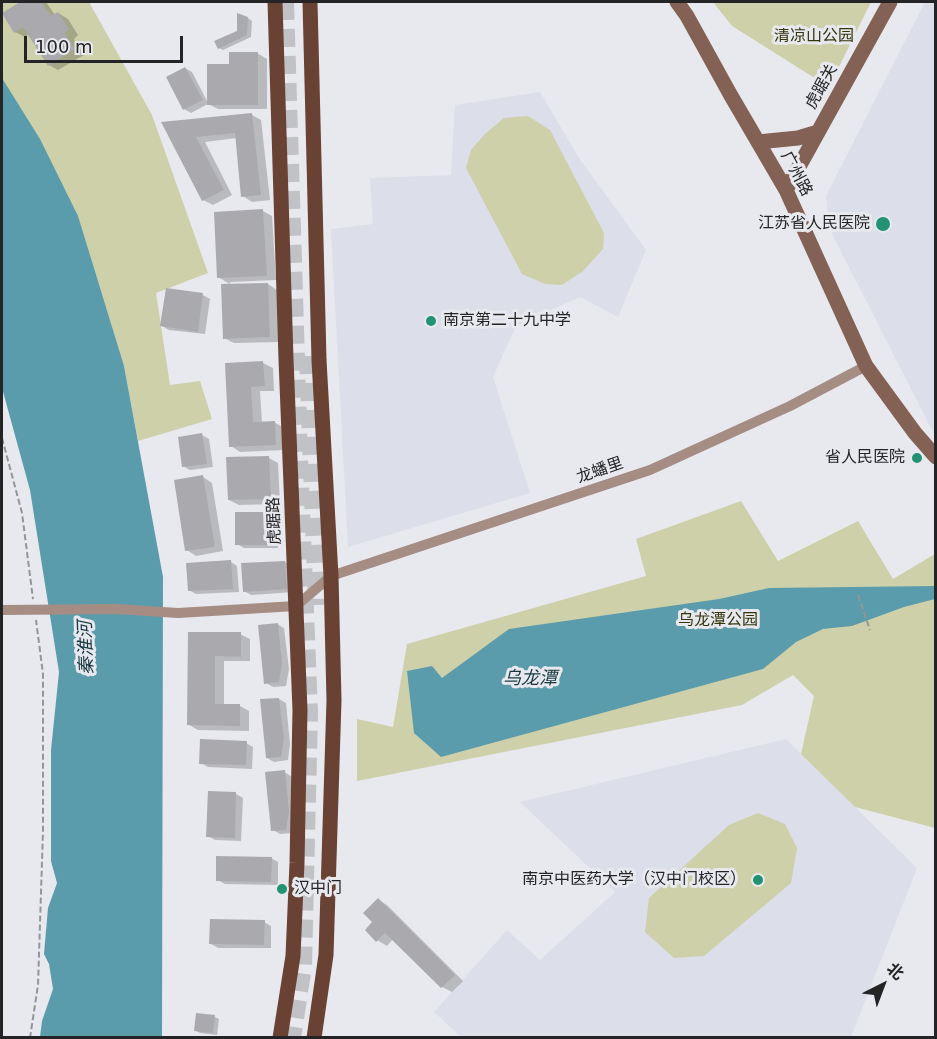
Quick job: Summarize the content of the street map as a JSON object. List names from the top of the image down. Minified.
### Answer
{"streets":{"main road":["虎踞关","广州路","虎踞路"],"street":["龙蟠里"]},"crossings":[["虎踞关","广州路"],["广州路","龙蟠里"]],"water":["秦淮河","乌龙潭"],"parks":["清凉山公园","乌龙潭公园"],"places":["江苏省人民医院","南京第二十九中学","省人民医院","南京中医药大学（汉中门校区）","汉中门"],"scale_bar":"100 m","north":"top right"}
